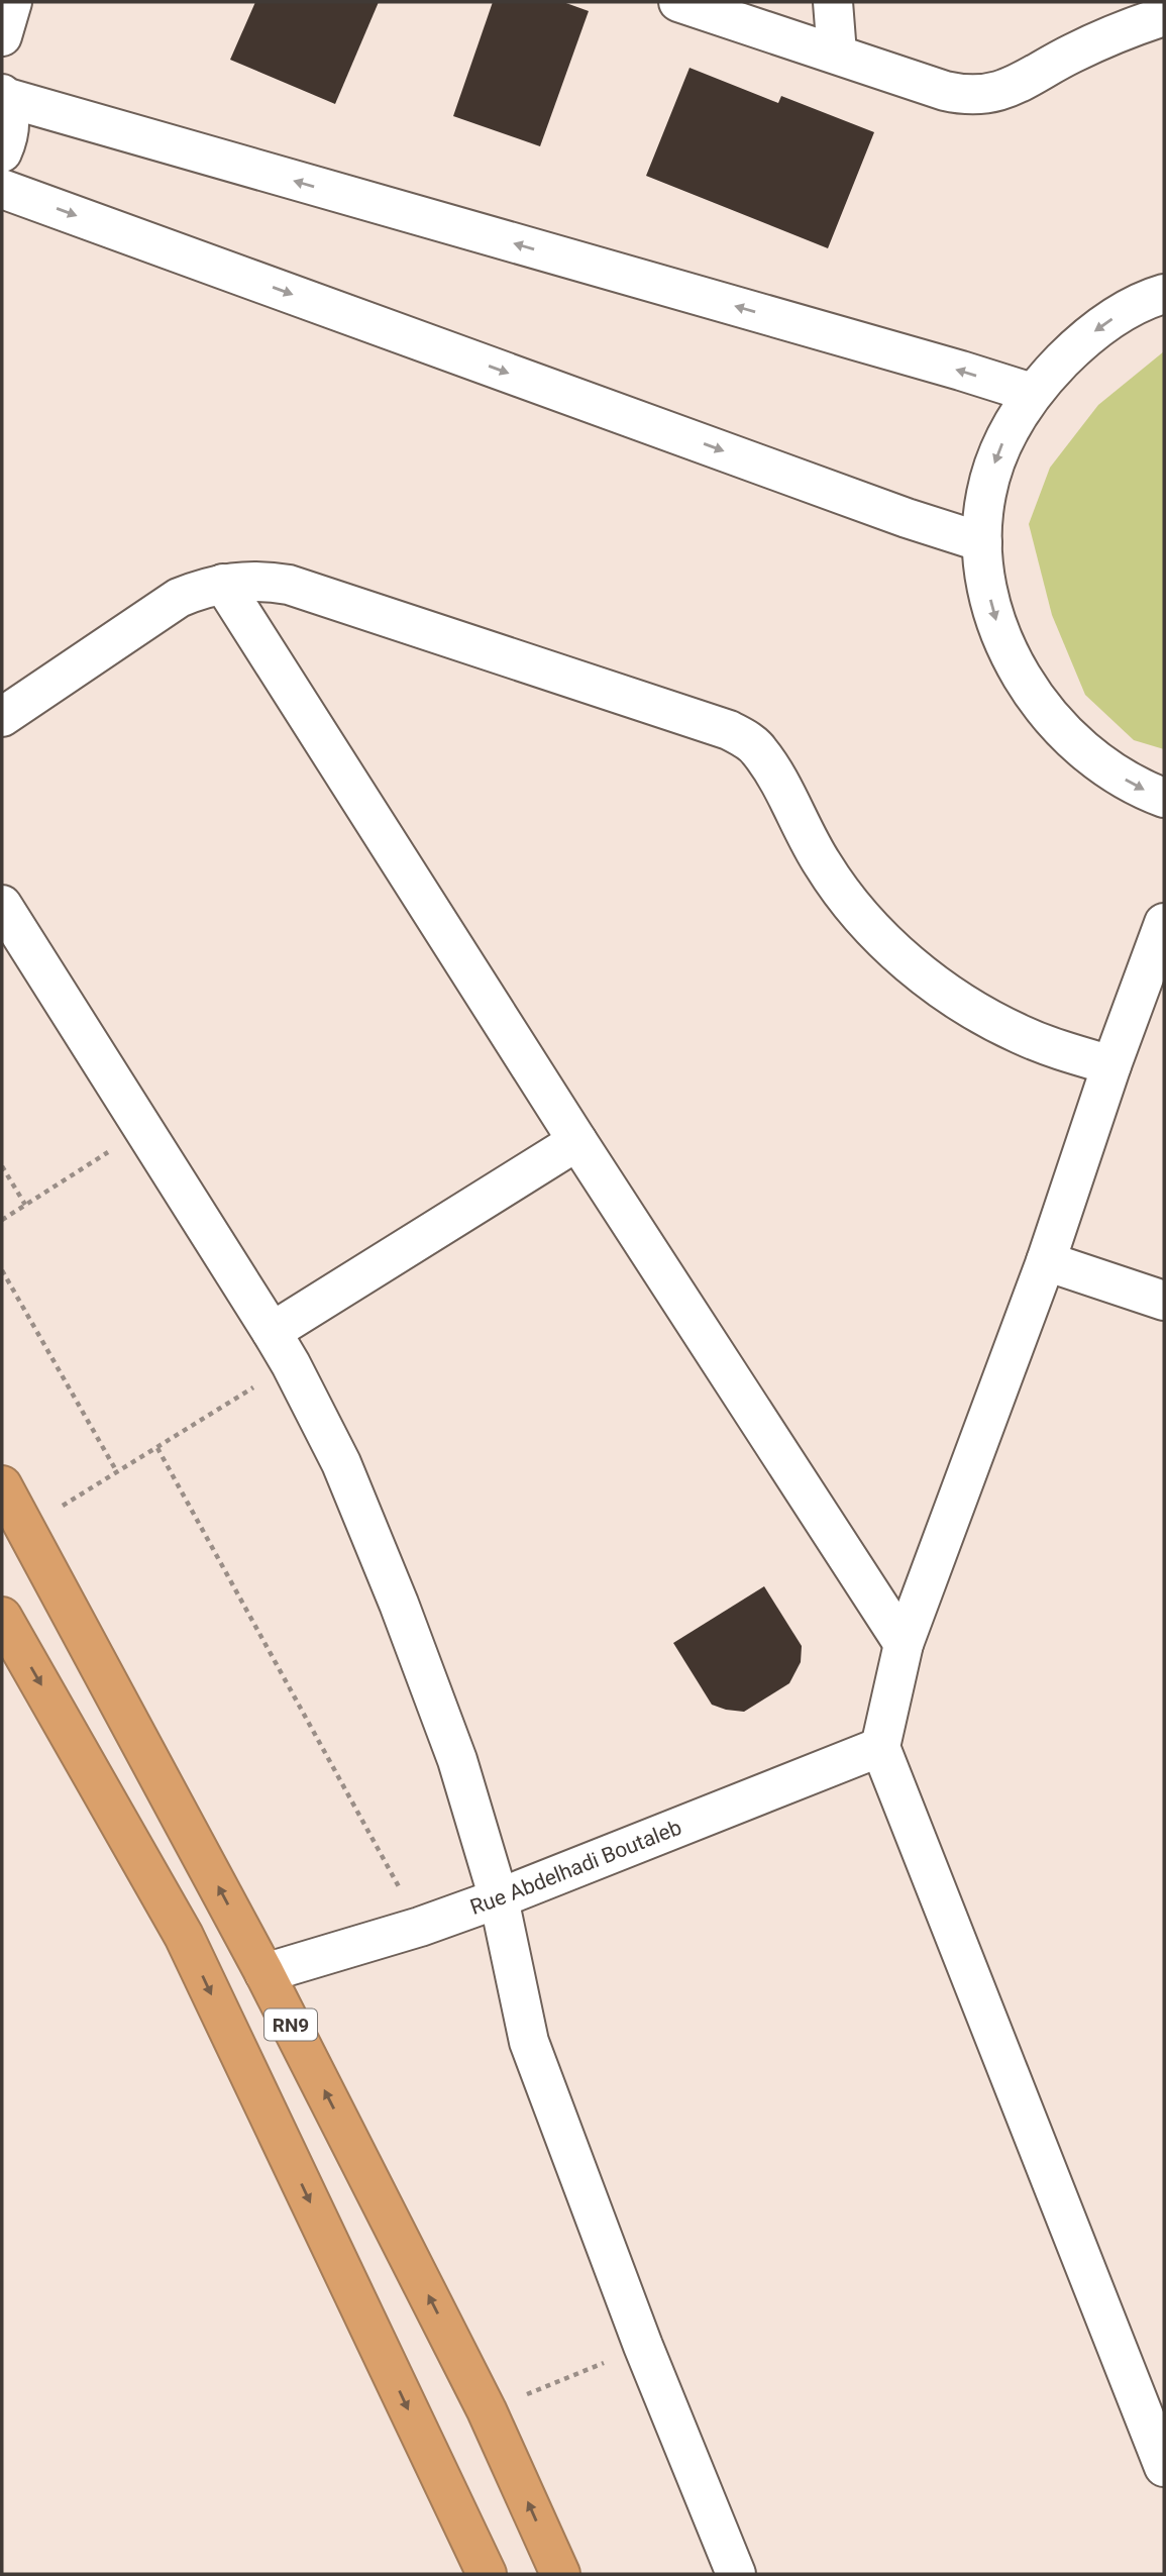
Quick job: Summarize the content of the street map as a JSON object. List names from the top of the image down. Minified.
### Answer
{"streets":{"highway":["RN9"],"street":["Rue Abdelhadi Boutaleb"]},"crossings":[["Rue Abdelhadi Boutaleb","RN9"]]}
